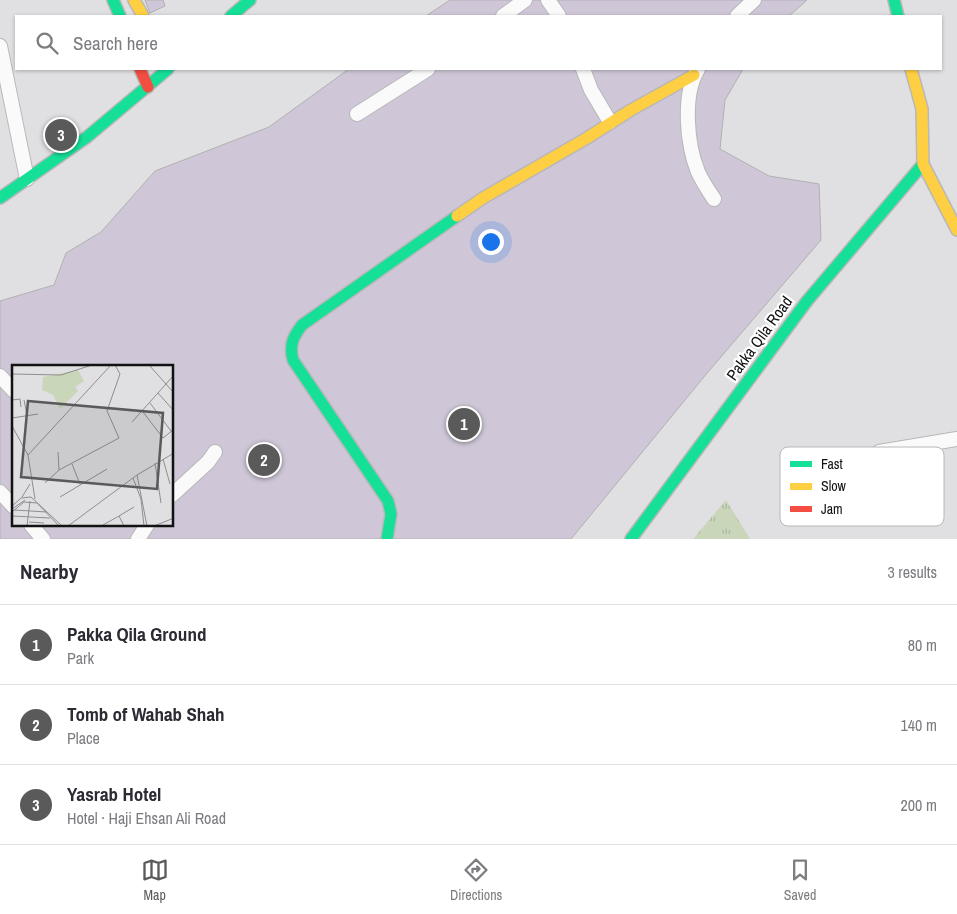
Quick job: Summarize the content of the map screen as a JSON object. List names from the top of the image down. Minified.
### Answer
{"streets":{"street":["Pakka Qila Road"]},"legend":["Fast","Slow","Jam"],"page":{"search":"Search here","pins":["3","1","2"],"heading":["Nearby","3 results"],"list":[{"mark":"1","name":"Pakka Qila Ground","note":"Park","value":"80 m"},{"mark":"2","name":"Tomb of Wahab Shah","note":"Place","value":"140 m"},{"mark":"3","name":"Yasrab Hotel","note":"Hotel · Haji Ehsan Ali Road","value":"200 m"}],"nav":["Map","Directions","Saved"]}}
